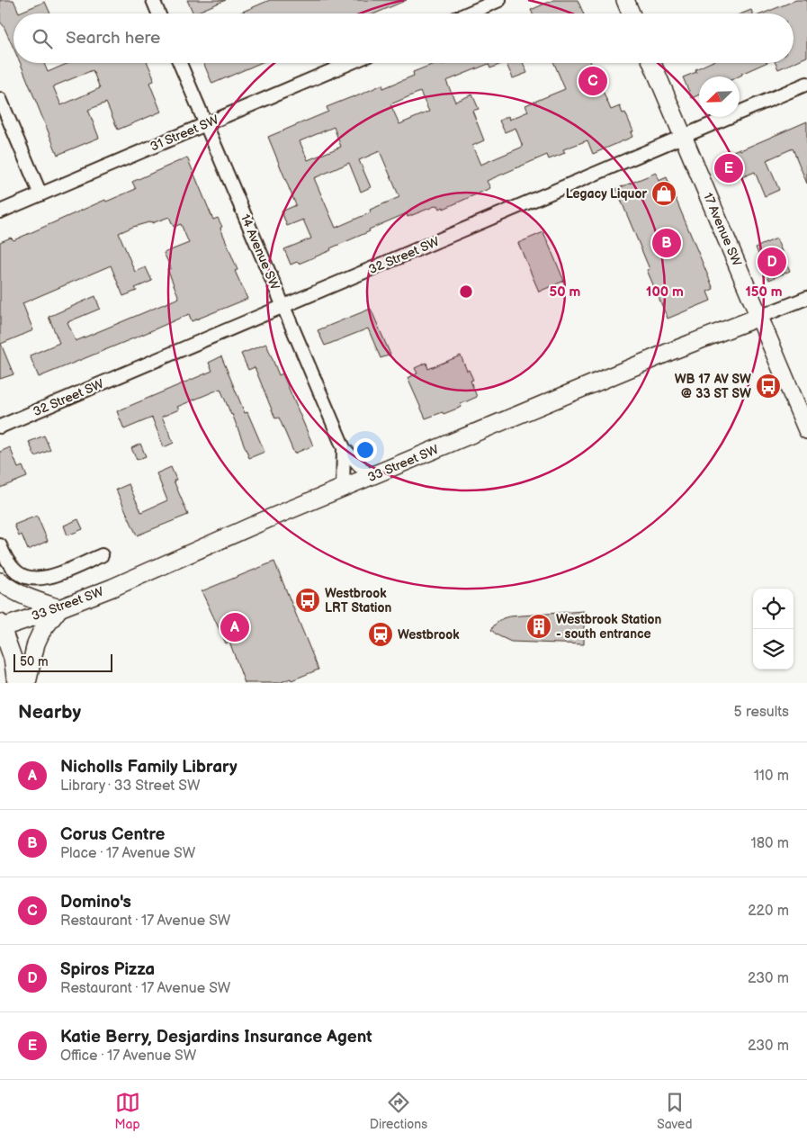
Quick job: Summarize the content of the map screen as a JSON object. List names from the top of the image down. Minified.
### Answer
{"streets":{"street":["31 Street SW","17 Avenue SW","14 Avenue SW","32 Street SW","33 Street SW"]},"crossings":[["31 Street SW","14 Avenue SW"],["17 Avenue SW","32 Street SW"],["17 Avenue SW","33 Street SW"],["14 Avenue SW","32 Street SW"],["14 Avenue SW","33 Street SW"]],"places":{"shop":["Legacy Liquor"],"bus stop":["WB 17 AV SW @ 33 ST SW","Westbrook LRT Station"],"building":["Westbrook Station - south entrance"],"station":["Westbrook"]},"scale_bar":"50 m","north":"bottom left","page":{"search":"Search here","pins":["C","E","B","D","A"],"scale":"50 m","heading":["Nearby","5 results"],"list":[{"mark":"A","name":"Nicholls Family Library","note":"Library · 33 Street SW","value":"110 m"},{"mark":"B","name":"Corus Centre","note":"Place · 17 Avenue SW","value":"180 m"},{"mark":"C","name":"Domino's","note":"Restaurant · 17 Avenue SW","value":"220 m"},{"mark":"D","name":"Spiros Pizza","note":"Restaurant · 17 Avenue SW","value":"230 m"},{"mark":"E","name":"Katie Berry, Desjardins Insurance Agent","note":"Office · 17 Avenue SW","value":"230 m"}],"nav":["Map","Directions","Saved"]},"rings":["50 m","100 m","150 m"]}
